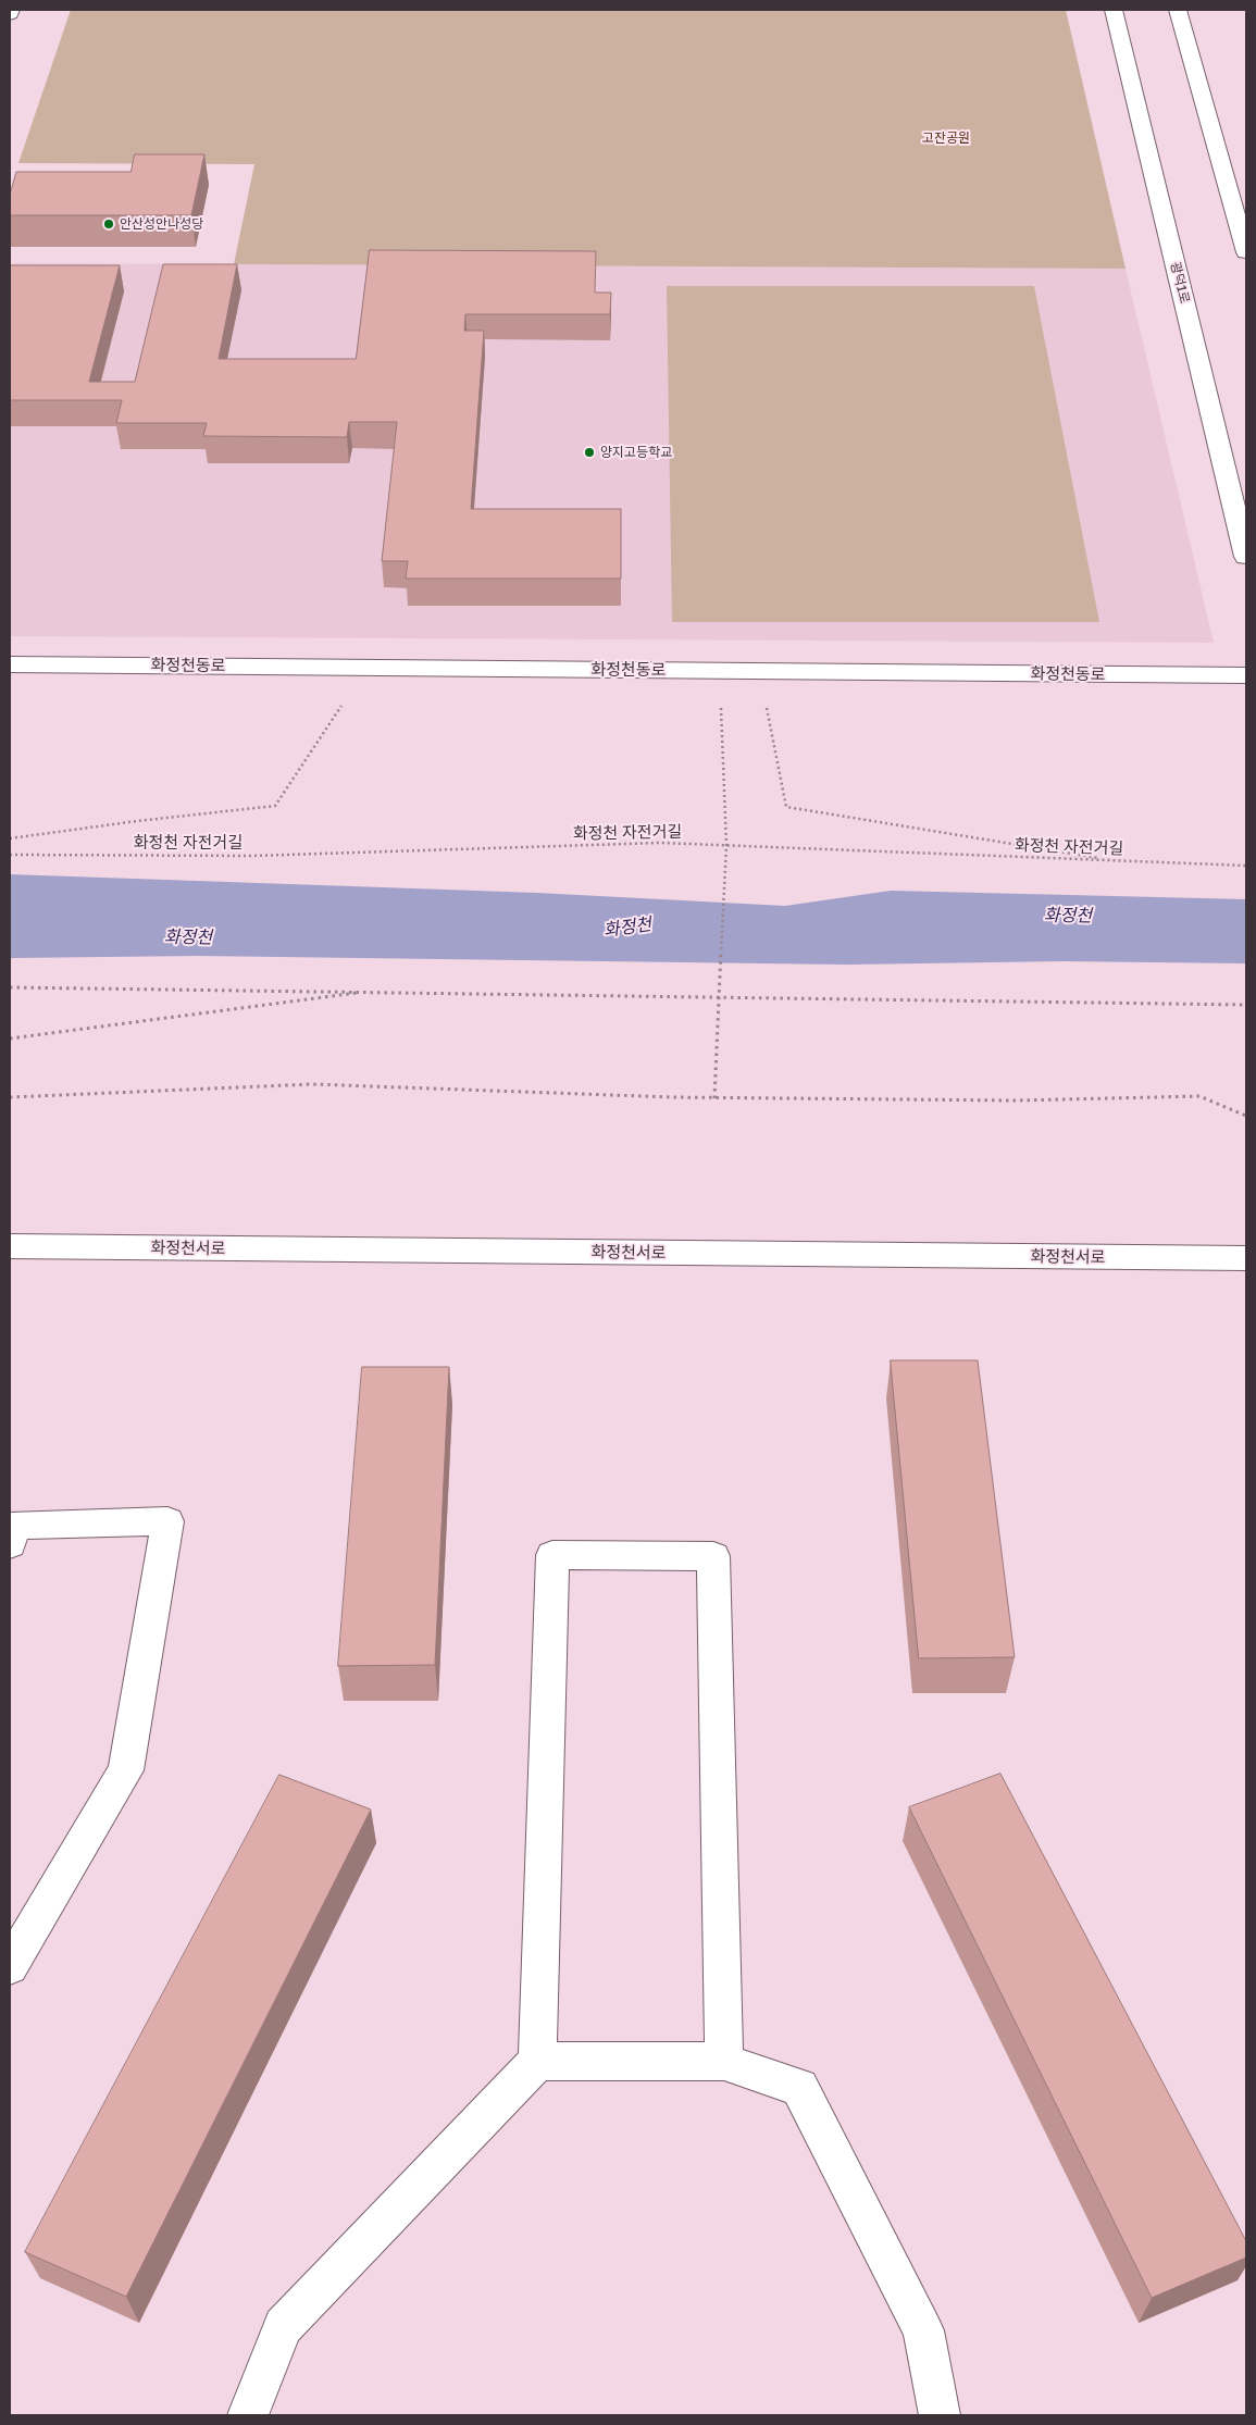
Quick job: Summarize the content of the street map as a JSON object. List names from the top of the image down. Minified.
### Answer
{"streets":{"street":["광덕1로","화정천동로","화정천서로"],"path":["화정천 자전거길"]},"water":["화정천"],"parks":["고잔공원"],"places":["안산성안나성당","양지고등학교"]}
